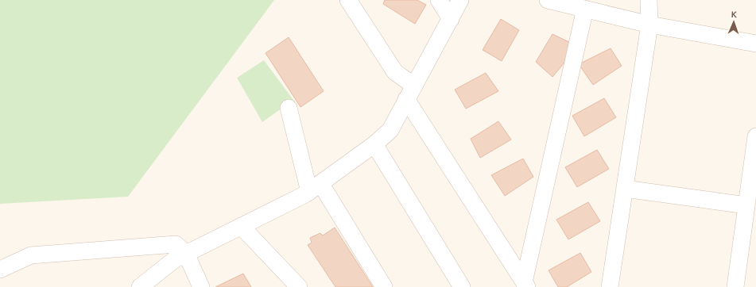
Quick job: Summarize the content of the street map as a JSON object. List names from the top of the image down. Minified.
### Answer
{"north":"top"}
